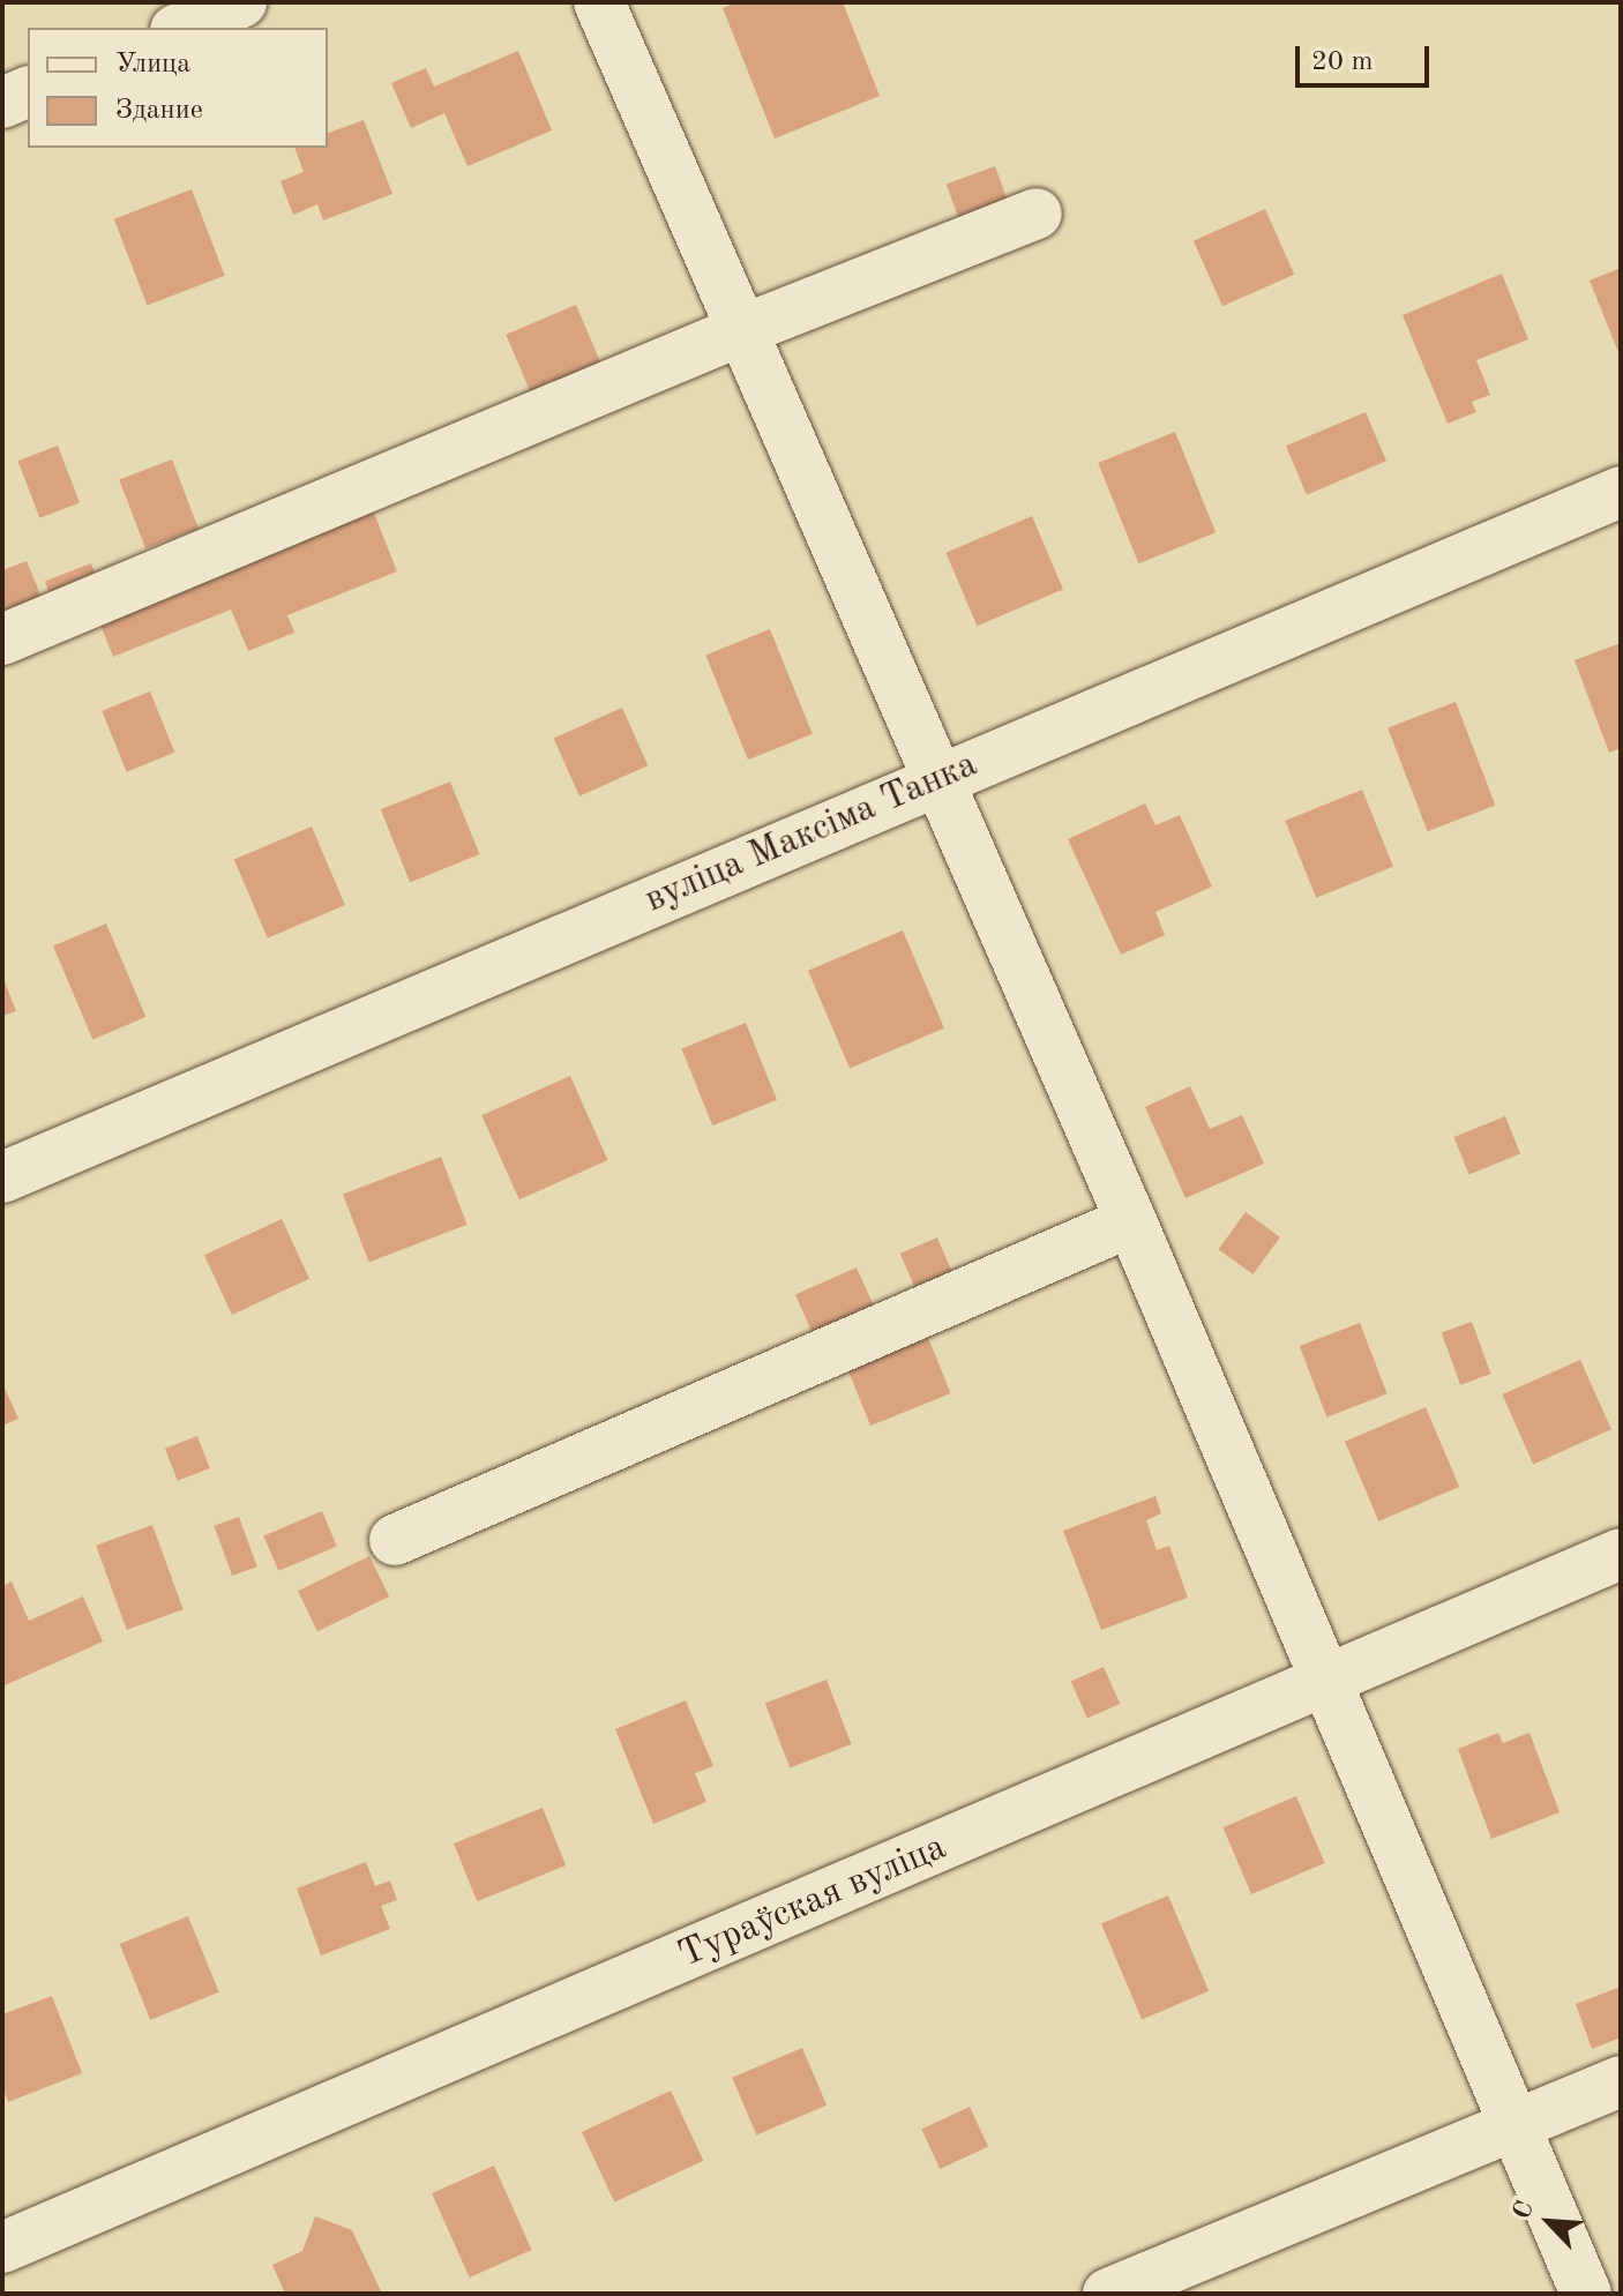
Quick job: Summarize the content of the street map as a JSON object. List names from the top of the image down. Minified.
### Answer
{"streets":{"street":["вуліца Максіма Танка","Тураўская вуліца"]},"legend":["Улица","Здание"],"scale_bar":"20 m","north":"top left"}
